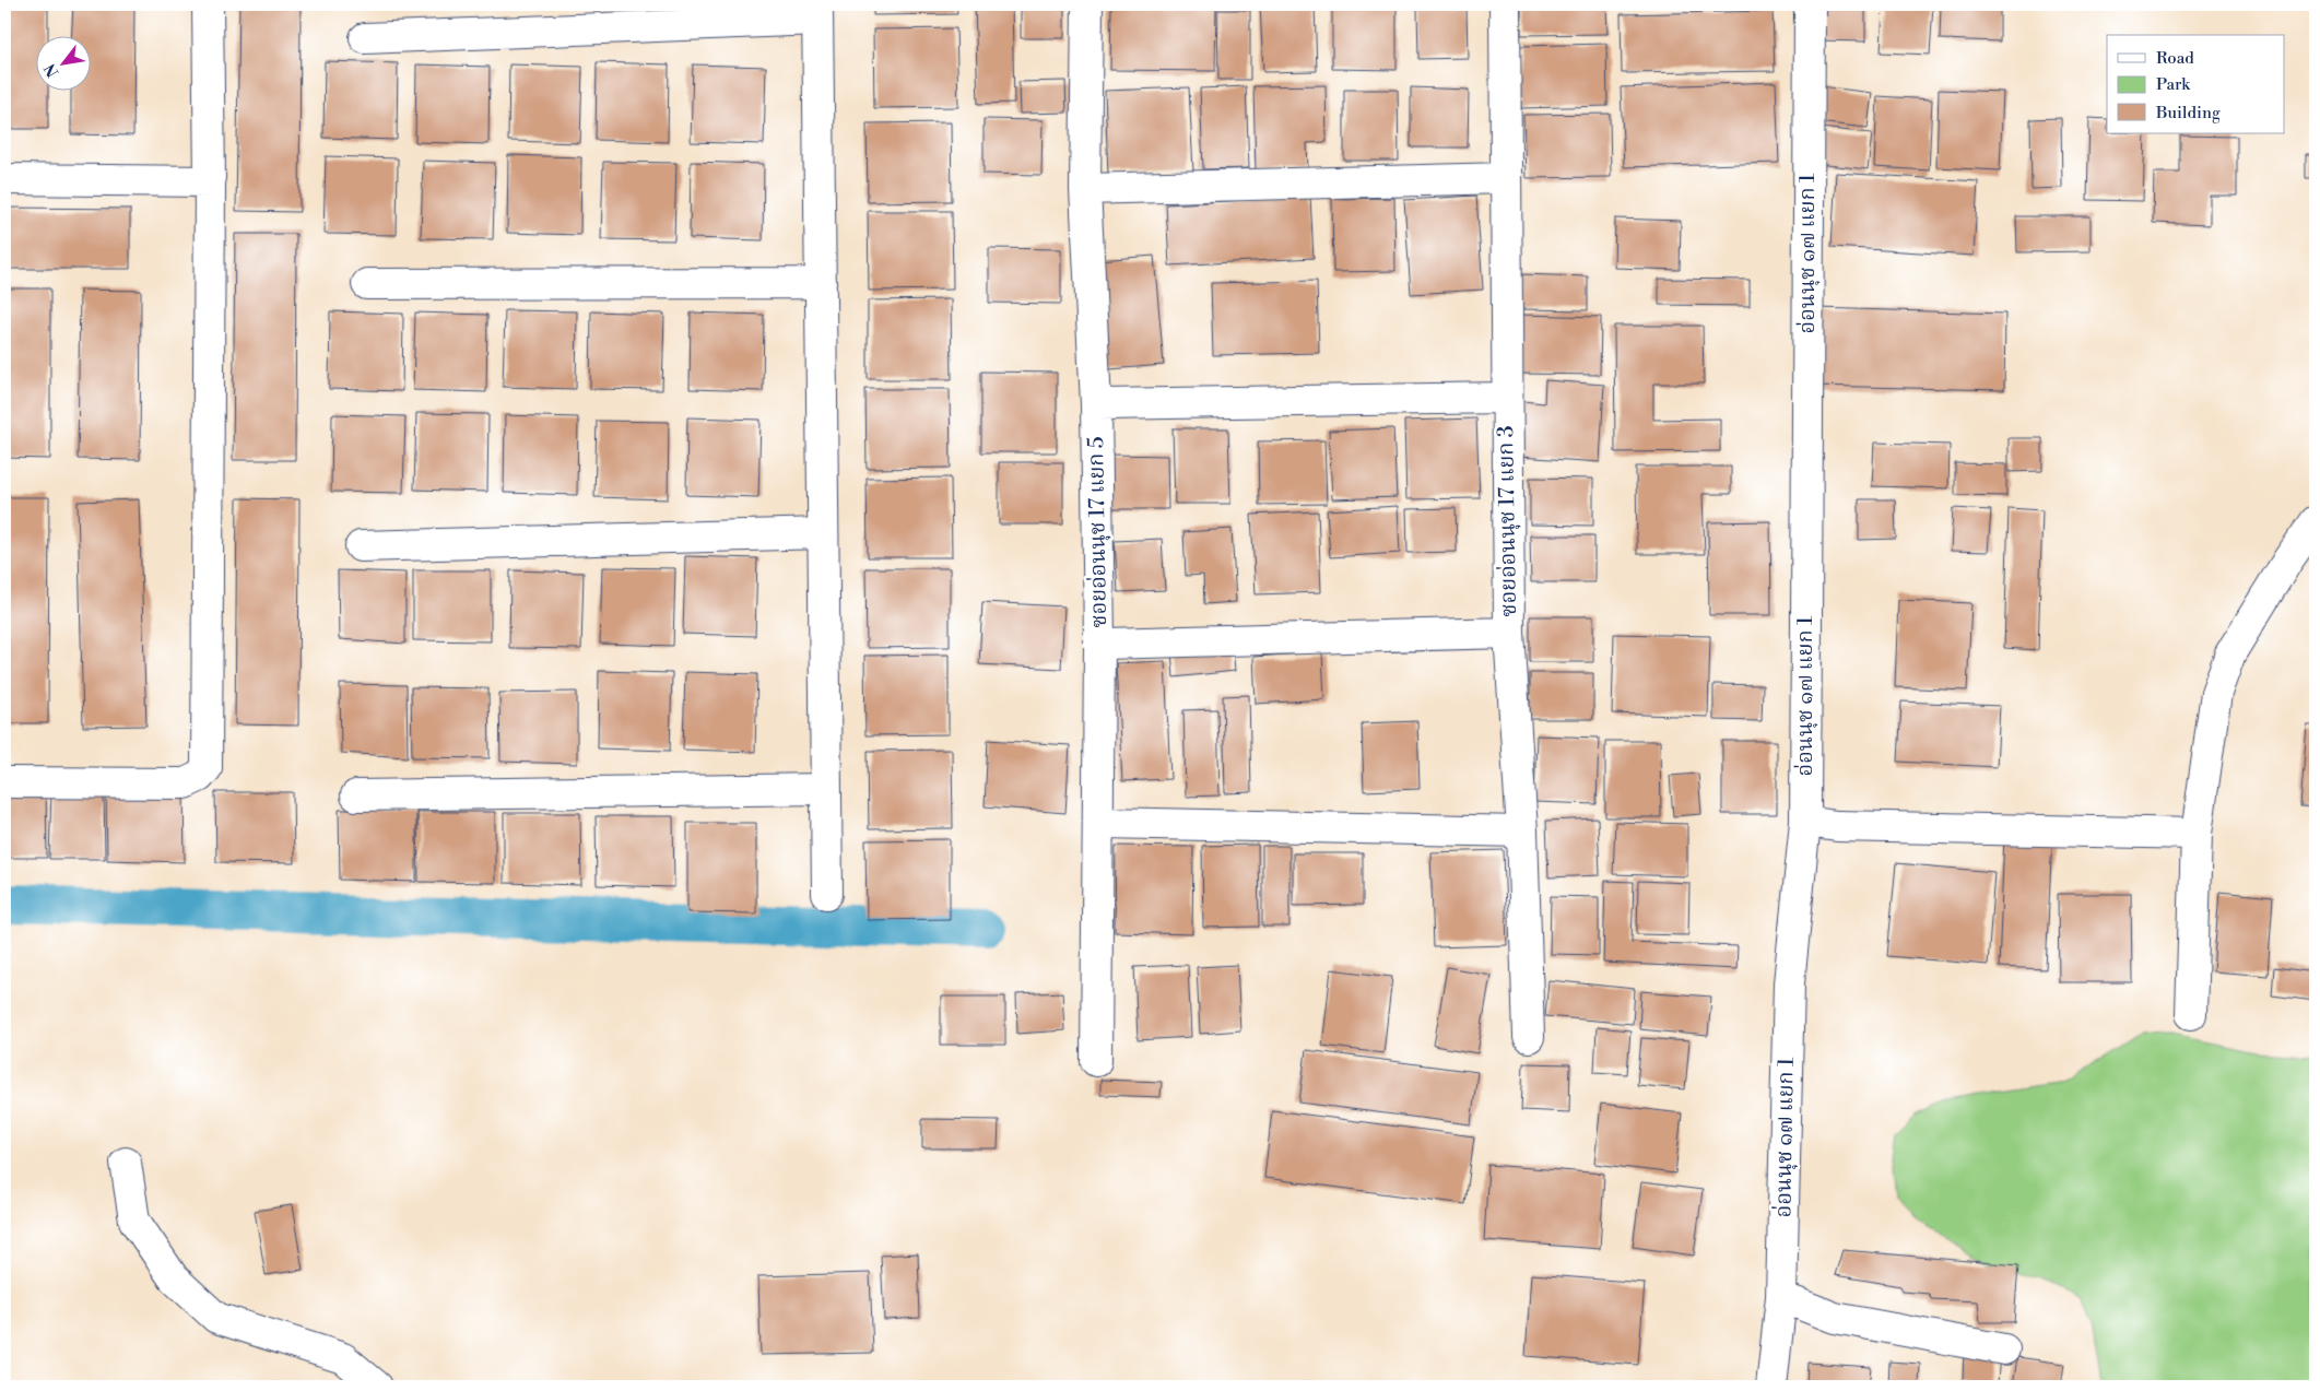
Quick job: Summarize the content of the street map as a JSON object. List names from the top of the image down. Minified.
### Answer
{"streets":{"street":["อ่อนนุช ๑๗ แยก 1","ซอยอ่อนนุช 17 แยก 3","ซอยอ่อนนุช 17 แยก 5"]},"legend":["Road","Park","Building"],"north":"bottom left"}
